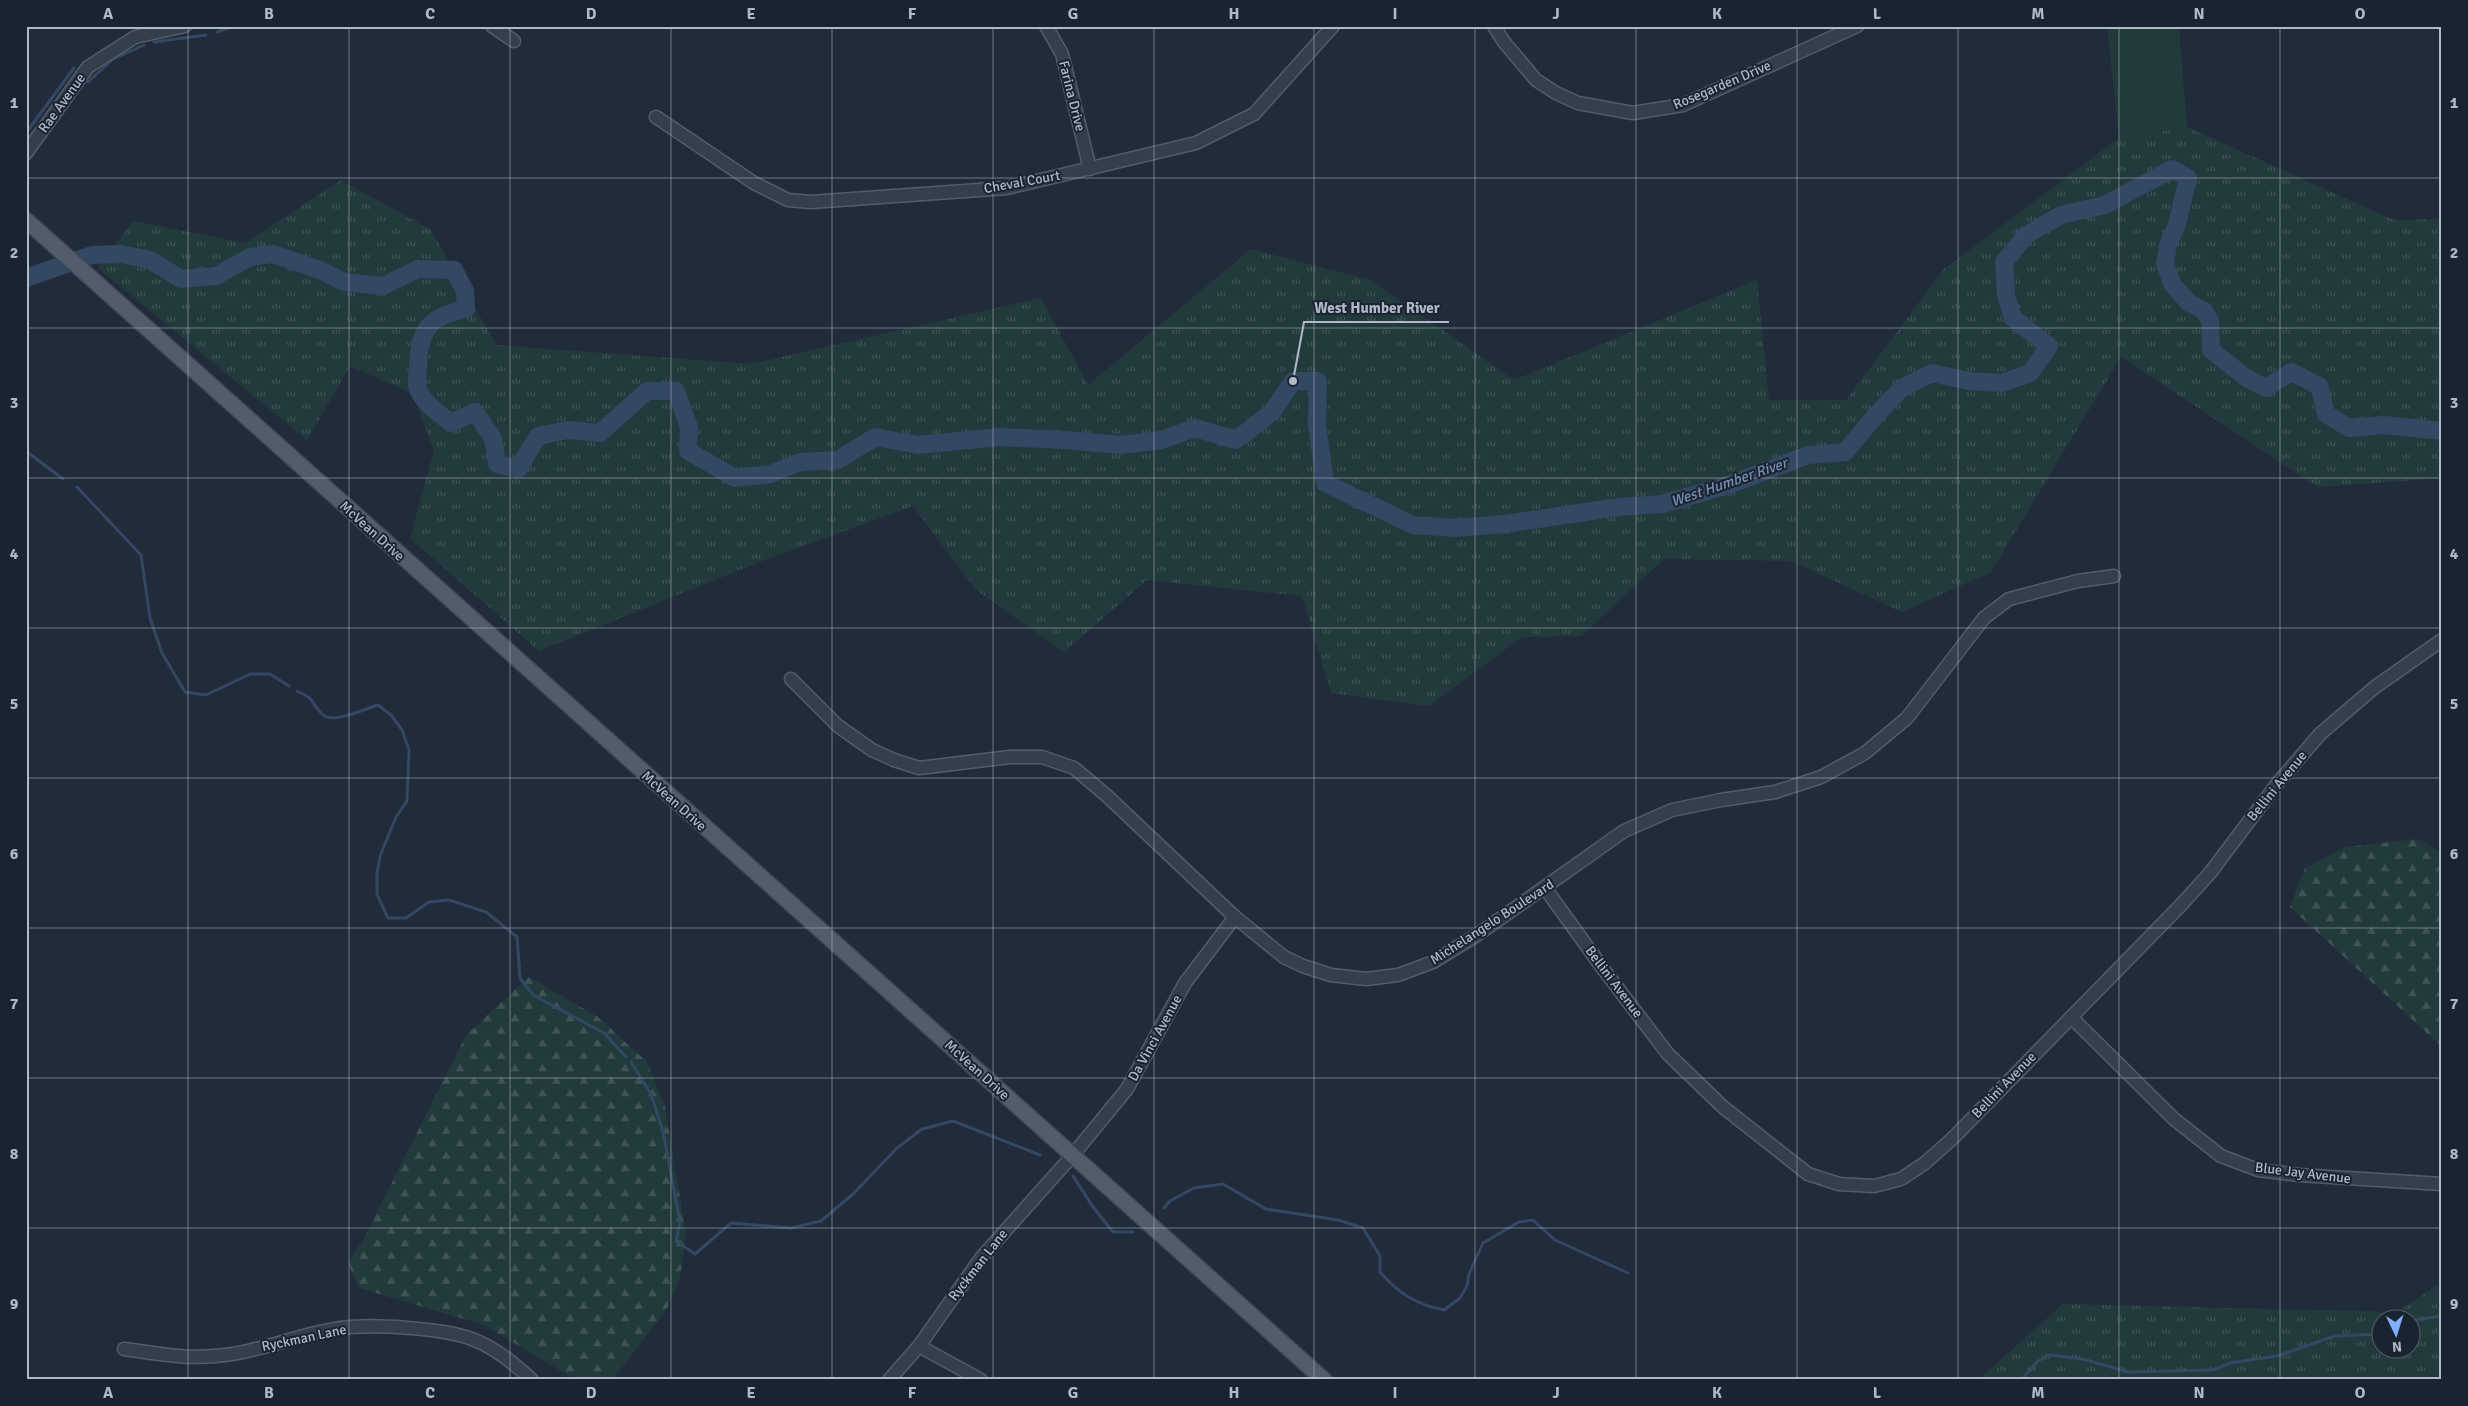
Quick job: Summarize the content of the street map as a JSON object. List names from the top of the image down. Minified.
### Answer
{"streets":{"main road":["McVean Drive"],"street":["Rosegarden Drive","Farina Drive","Rae Avenue","Cheval Court","Bellini Avenue","Michelangelo Boulevard","Da Vinci Avenue","Blue Jay Avenue","Ryckman Lane"]},"crossings":[["Farina Drive","Cheval Court"],["McVean Drive","Da Vinci Avenue"],["McVean Drive","Ryckman Lane"],["Bellini Avenue","Michelangelo Boulevard"],["Bellini Avenue","Blue Jay Avenue"],["Michelangelo Boulevard","Da Vinci Avenue"],["Da Vinci Avenue","Ryckman Lane"]],"water":["West Humber River"],"places":["West Humber River"],"north":"bottom","grid":{"columns":["A","B","C","D","E","F","G","H","I","J","K","L","M","N","O"],"rows":["1","2","3","4","5","6","7","8","9"]}}
